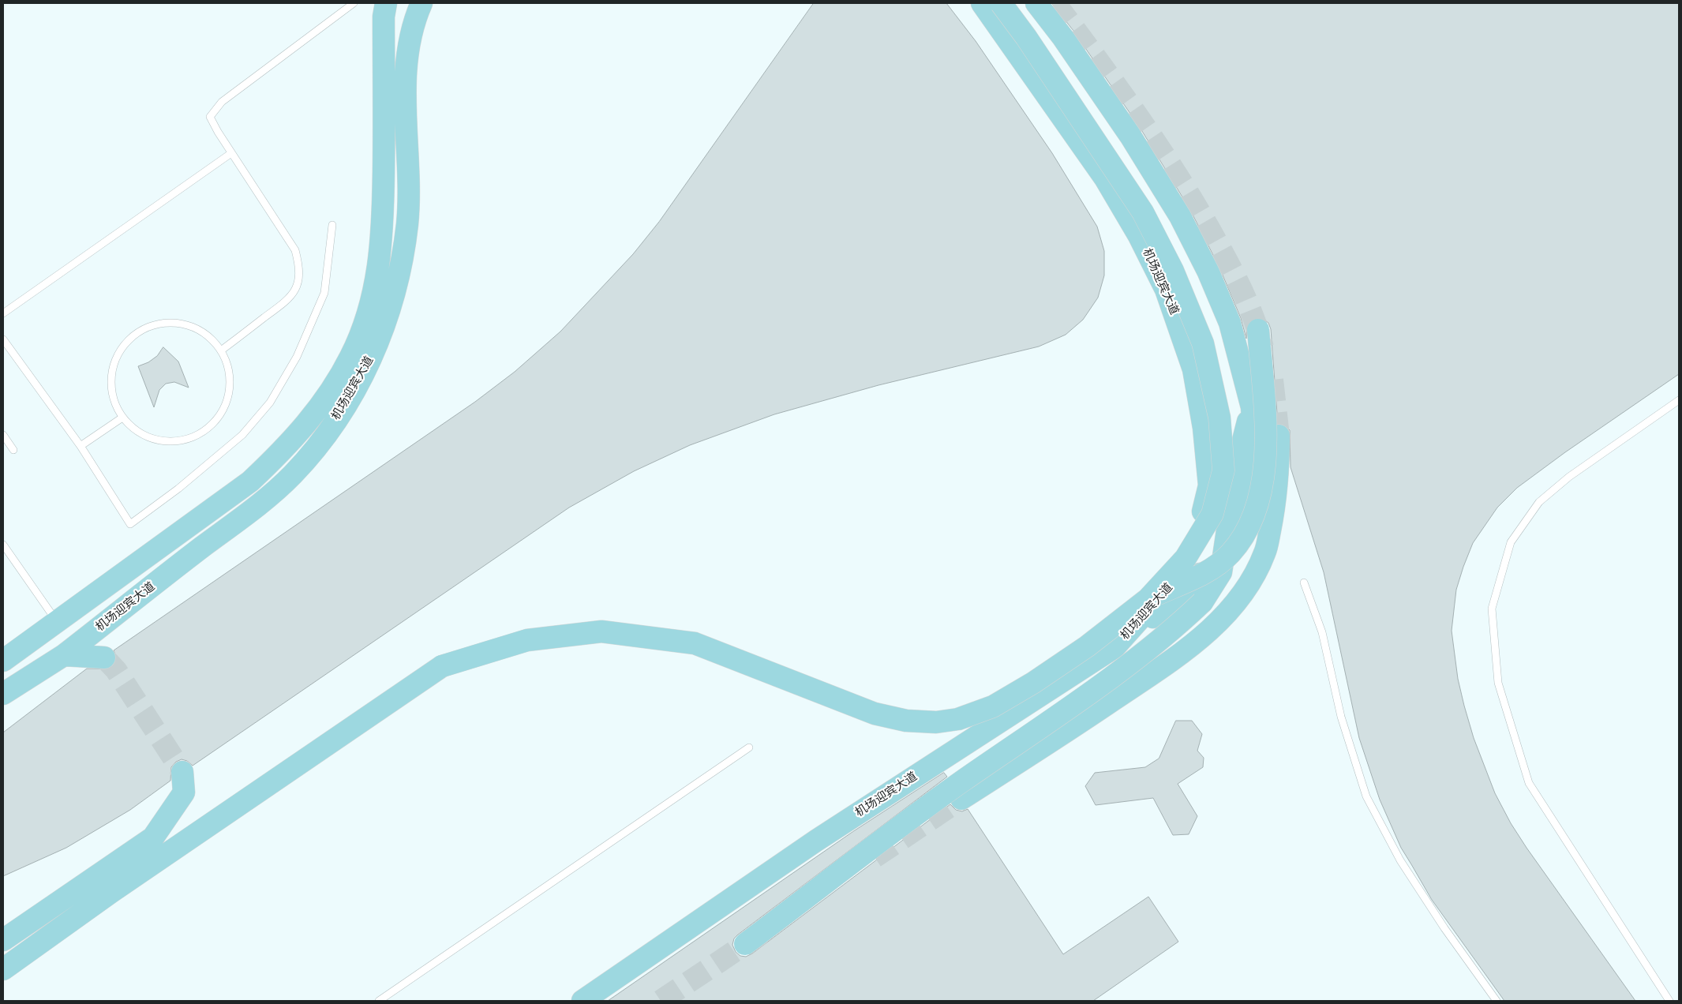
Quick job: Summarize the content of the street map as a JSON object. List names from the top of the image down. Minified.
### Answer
{"streets":{"main road":["机场迎宾大道"]}}
